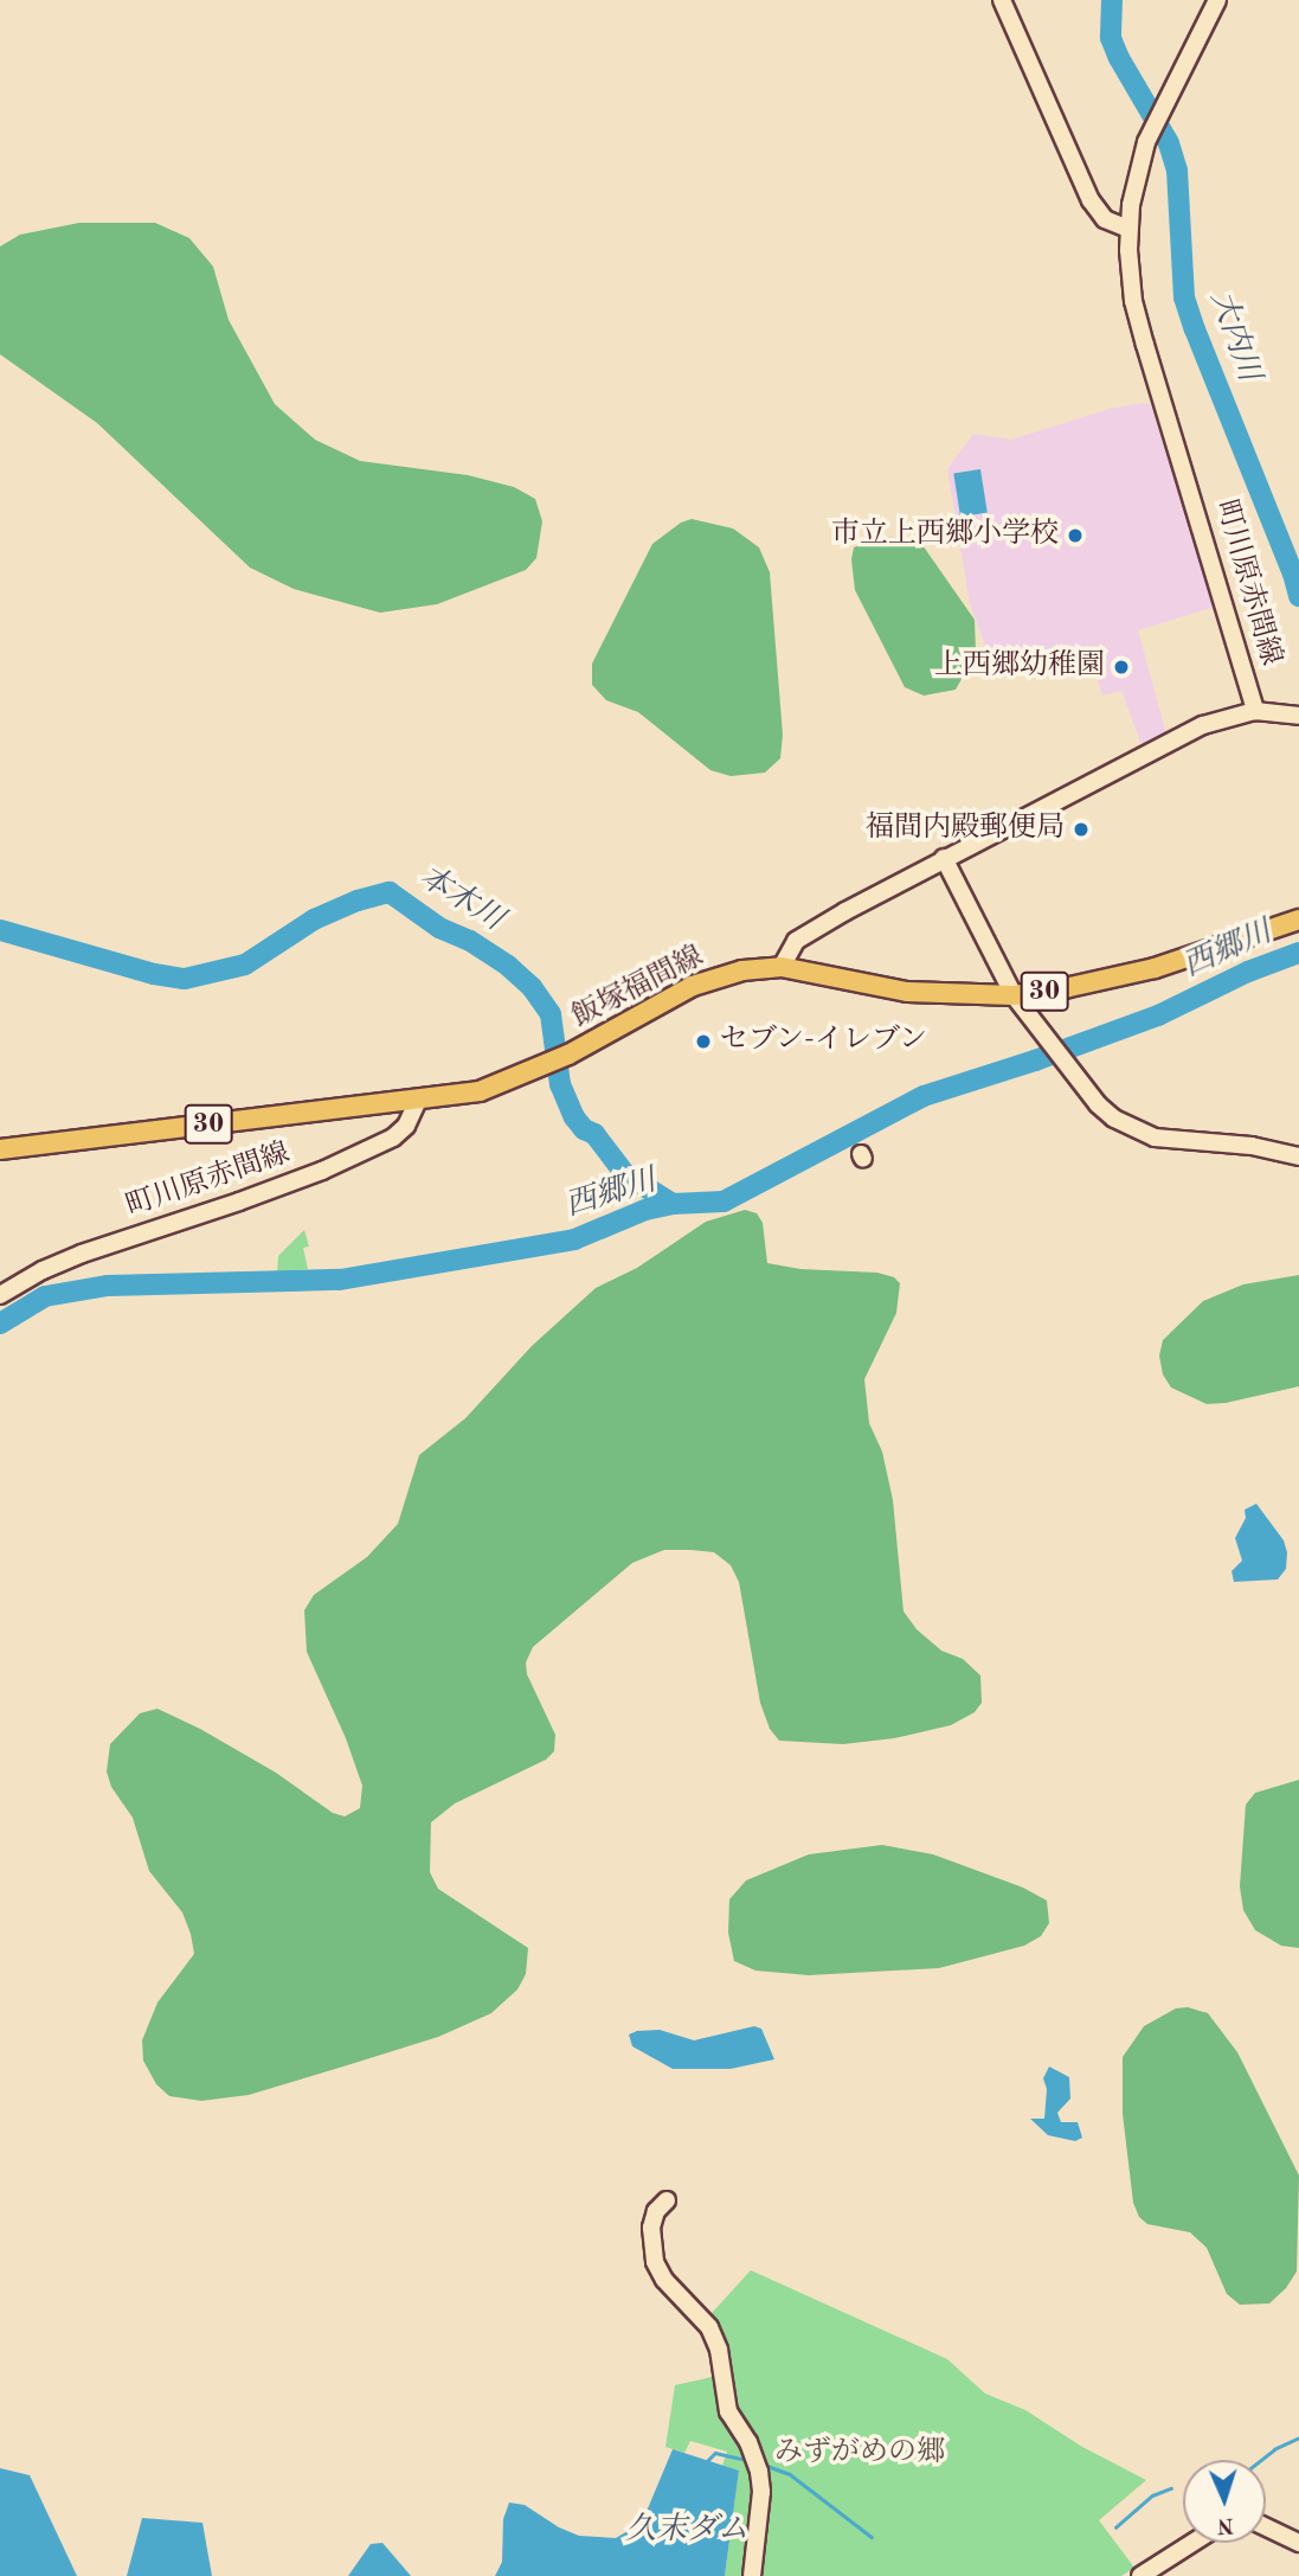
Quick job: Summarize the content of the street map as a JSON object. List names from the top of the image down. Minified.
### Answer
{"streets":{"main road":["町川原赤間線","飯塚福間線","30"]},"crossings":[["町川原赤間線","飯塚福間線"]],"water":["大内川","本木川","西郷川","久末ダム"],"parks":["みずがめの郷"],"places":["市立上西郷小学校","上西郷幼稚園","福間内殿郵便局","セブン-イレブン"],"north":"bottom"}
